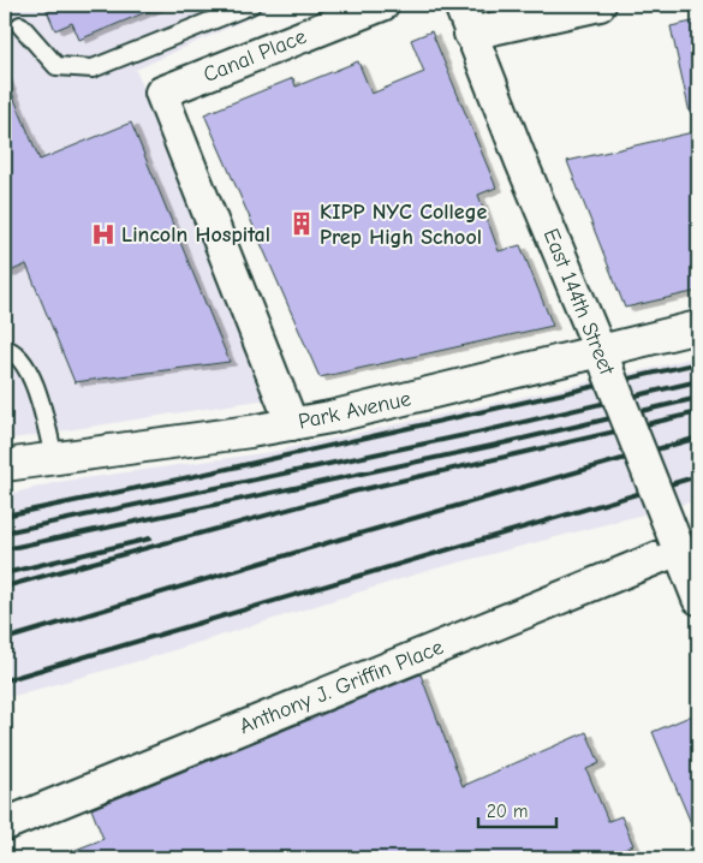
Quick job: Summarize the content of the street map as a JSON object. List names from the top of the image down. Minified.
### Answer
{"streets":{"street":["Canal Place","East 144th Street","Park Avenue","Anthony J. Griffin Place"]},"crossings":[["Canal Place","Park Avenue"],["East 144th Street","Park Avenue"],["East 144th Street","Anthony J. Griffin Place"]],"places":{"building":["KIPP NYC College Prep High School"],"hospital":["Lincoln Hospital"]},"scale_bar":"20 m"}
